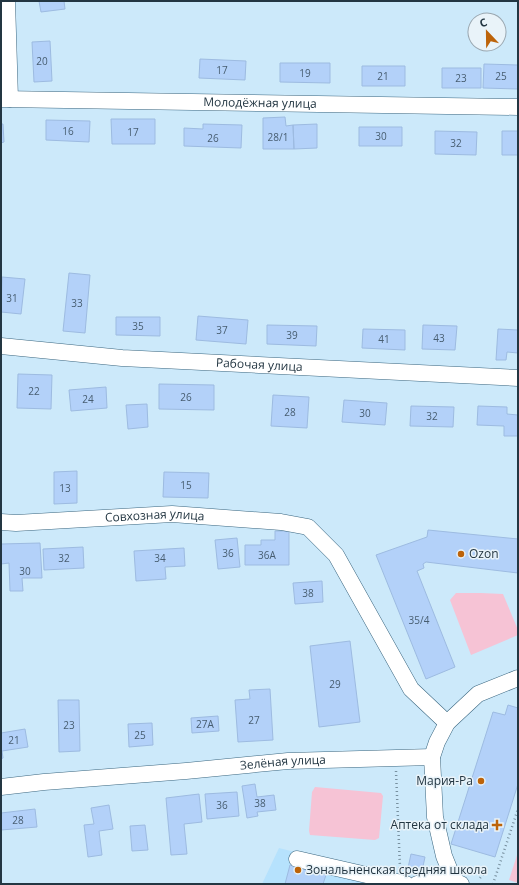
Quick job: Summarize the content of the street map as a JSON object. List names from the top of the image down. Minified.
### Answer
{"streets":{"street":["Молодёжная улица","Рабочая улица","Совхозная улица","Зелёная улица"]},"places":{"other":["Ozon","Мария-Ра","Зональненская средняя школа"],"health":["Аптека от склада"]},"house_numbers":["20","17","19","21","25","23","16","17","30","28/1","26","32","31","33","35","37","39","43","41","22","26","24","28","30","32","15","13","36","36А","32","34","30","38","35/4","29","27","27А","23","25","21","38","36","28"],"north":"top"}
